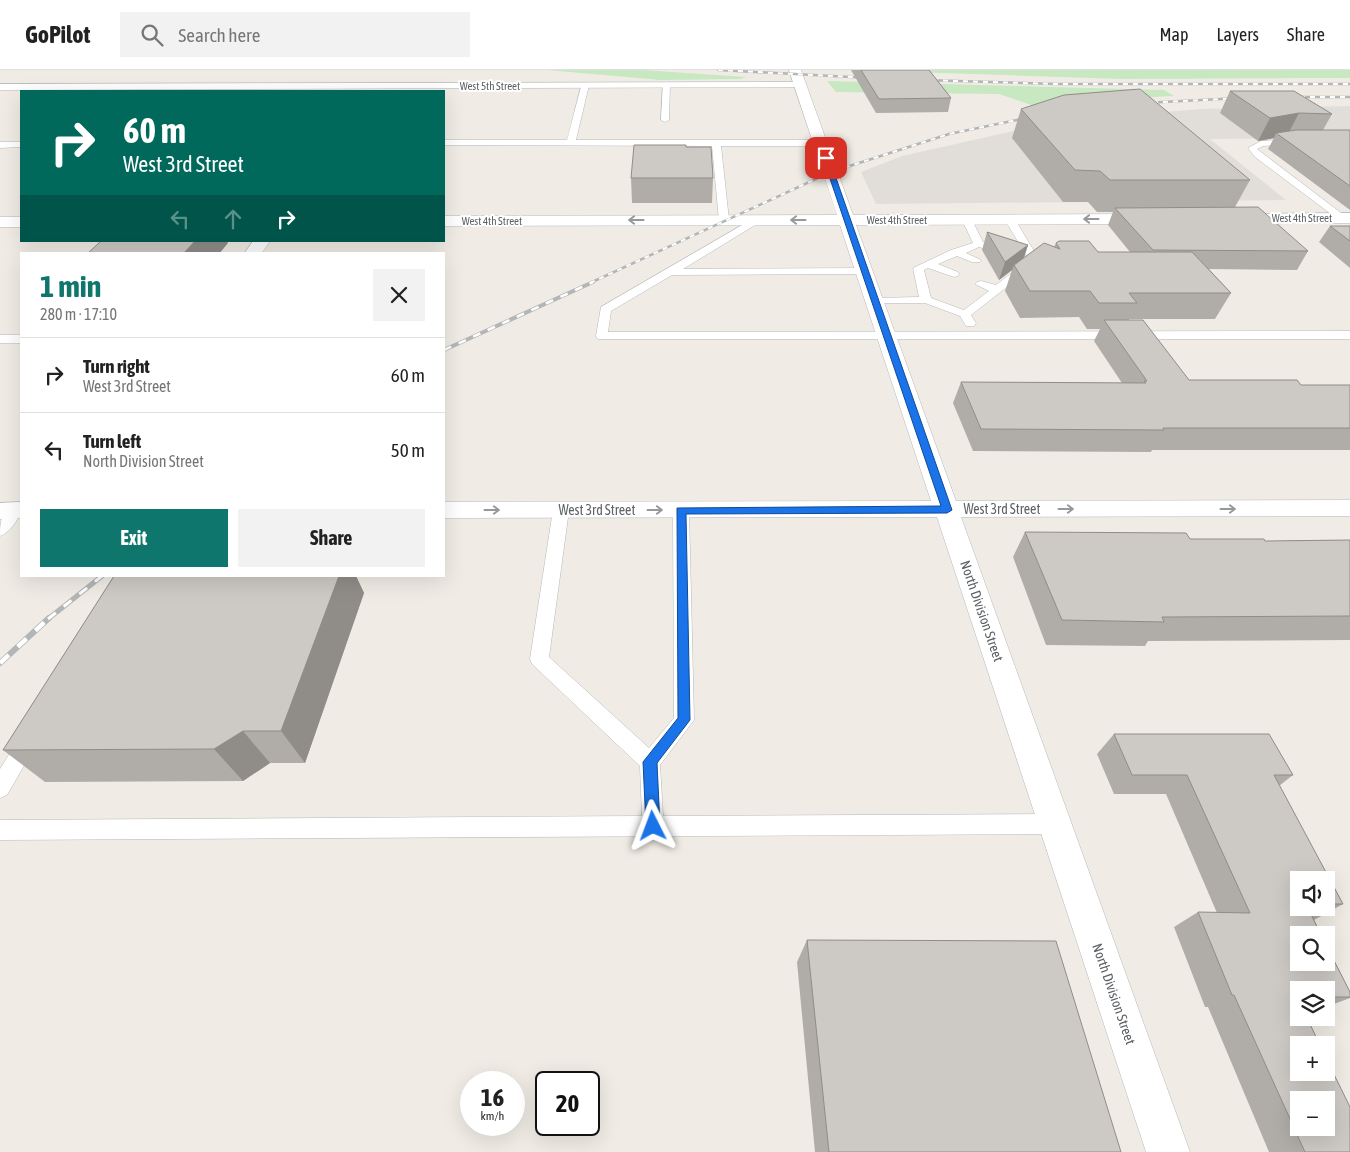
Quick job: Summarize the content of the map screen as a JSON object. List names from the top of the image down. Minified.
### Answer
{"streets":{"main road":["West 5th Street","West 4th Street","West 3rd Street","North Division Street"]},"crossings":[["West 5th Street","North Division Street"],["West 4th Street","North Division Street"],["West 3rd Street","North Division Street"]],"one_way":["West 4th Street","West 3rd Street"],"page":{"header":"GoPilot","search":"Search here","nav":["Map","Layers","Share"],"turn":["60 m","West 3rd Street"],"heading":["1 min","280 m · 17:10"],"list":[{"name":"Turn right","note":"West 3rd Street","value":"60 m"},{"name":"Turn left","note":"North Division Street","value":"50 m"}],"buttons":["Exit","Share"],"map_buttons":["+","−"],"speed":"16 km/h","limit":"20"}}
